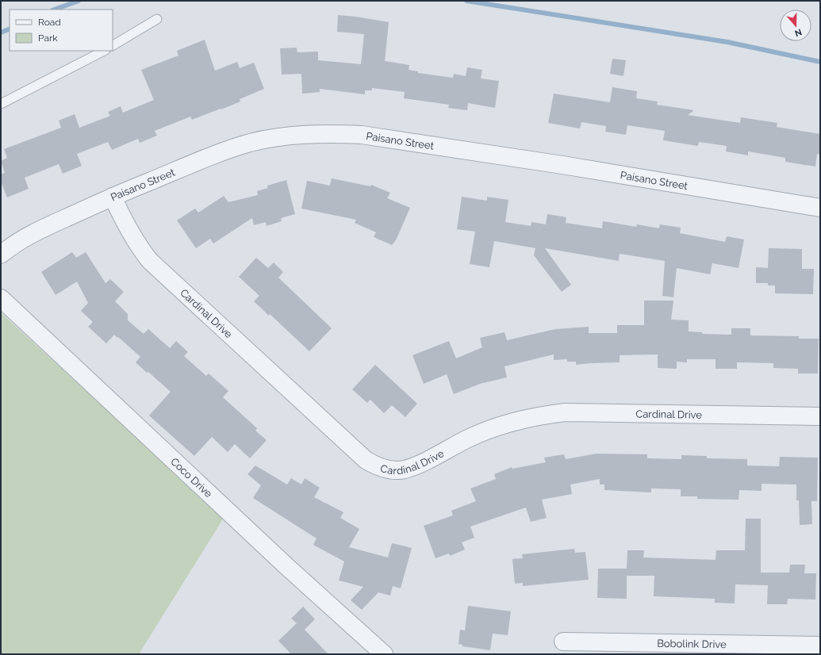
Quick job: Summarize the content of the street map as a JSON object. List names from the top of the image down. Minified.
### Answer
{"streets":{"street":["Paisano Street","Cardinal Drive","Coco Drive","Bobolink Drive"]},"crossings":[["Paisano Street","Cardinal Drive"]],"legend":["Road","Park"],"north":"bottom"}
